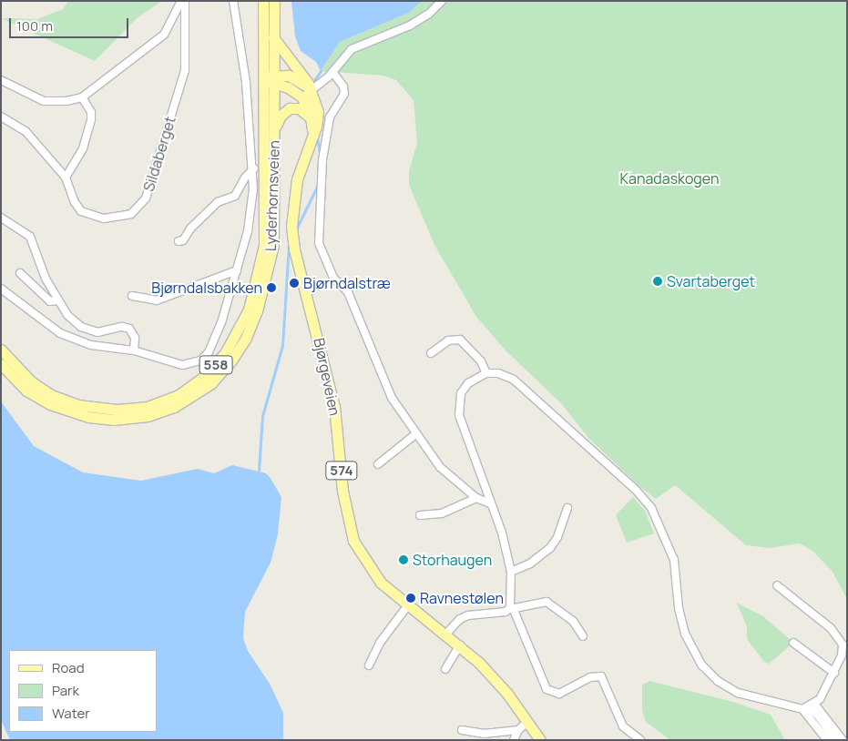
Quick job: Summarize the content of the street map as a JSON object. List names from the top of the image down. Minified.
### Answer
{"streets":{"main road":["Lyderhornsveien","558","Bjørgeveien","574"],"street":["Sildaberget"]},"crossings":[["Lyderhornsveien","Bjørgeveien"]],"parks":["Kanadaskogen"],"places":["Svartaberget","Bjørndalstræ","Bjørndalsbakken","Storhaugen","Ravnestølen"],"legend":["Road","Park","Water"],"scale_bar":"100 m"}
